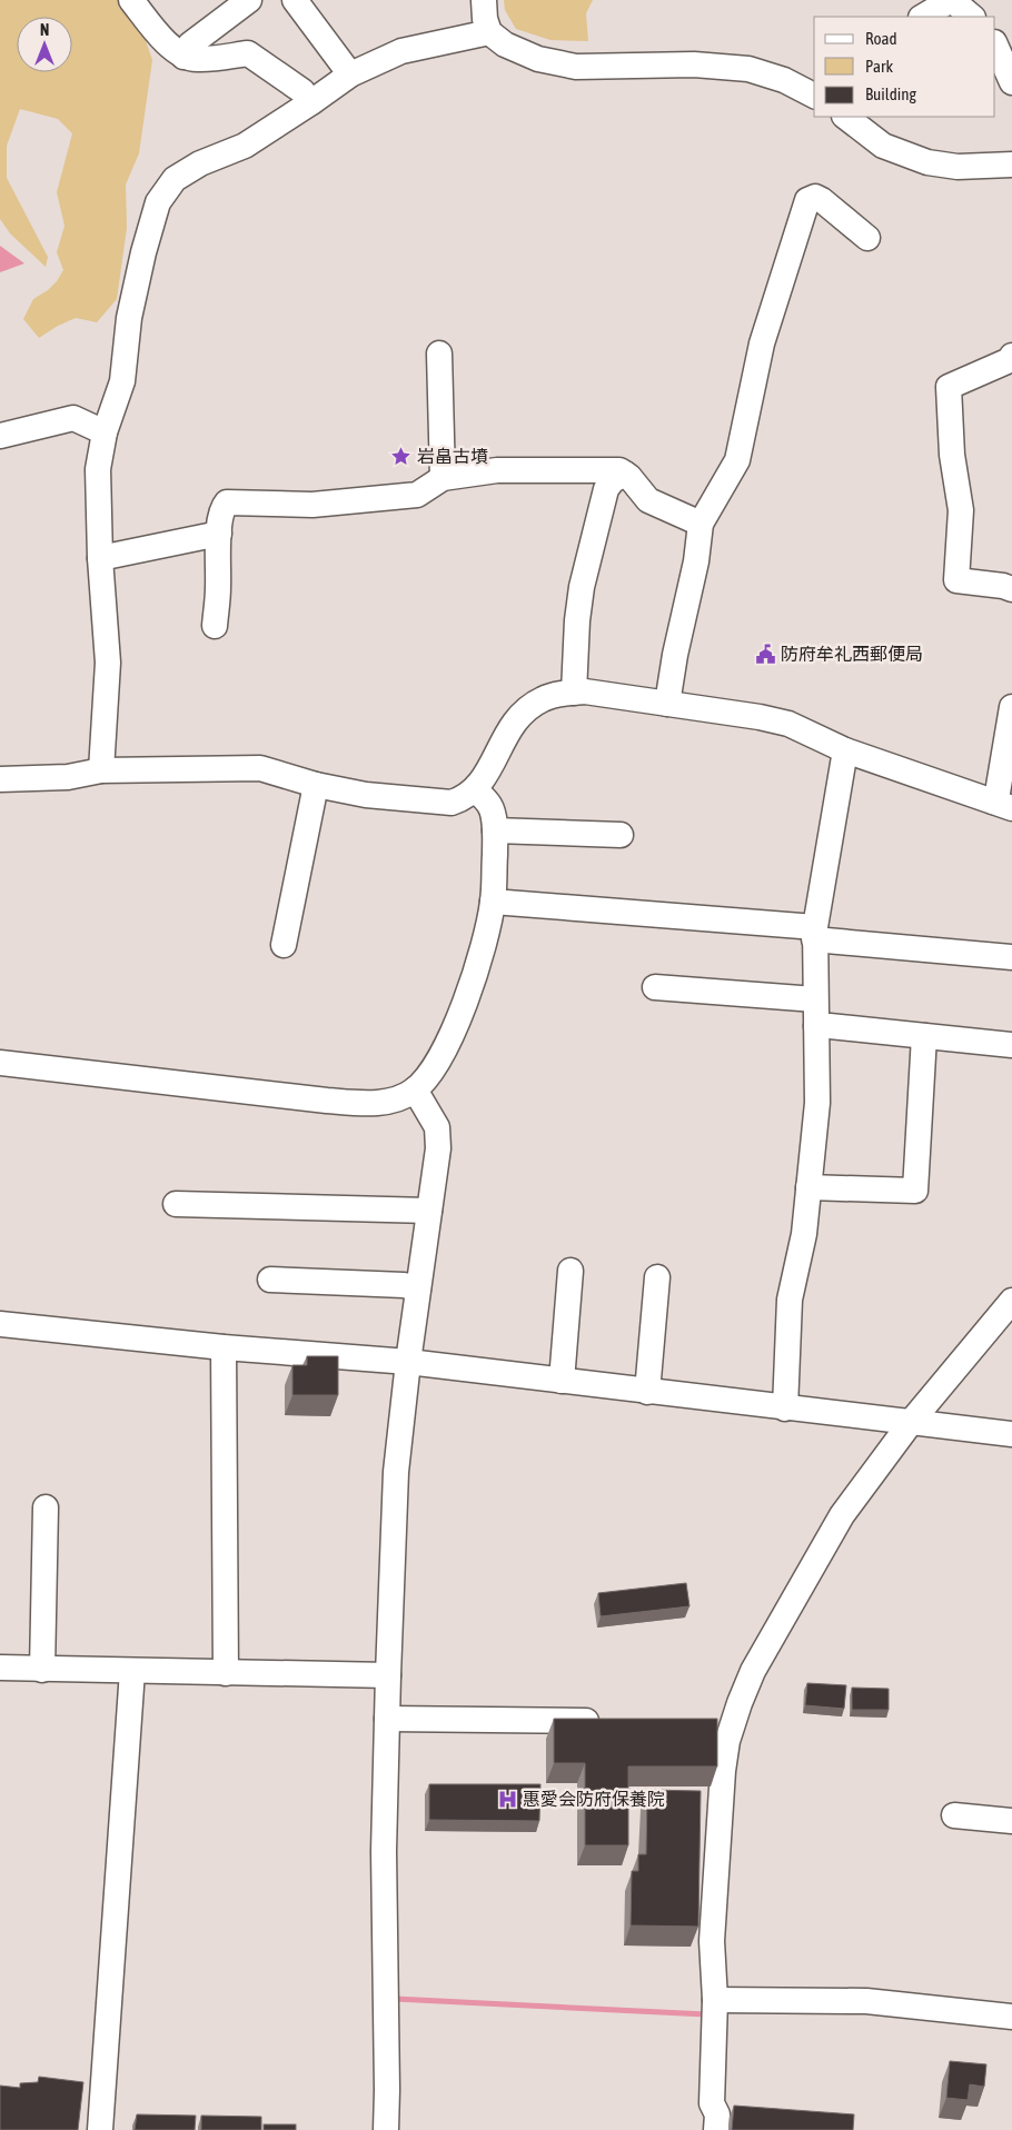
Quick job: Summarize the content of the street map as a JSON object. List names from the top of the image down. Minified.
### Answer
{"places":{"place":["岩畠古墳"],"public building":["防府牟礼西郵便局"],"hospital":["惠愛会防府保養院"]},"legend":["Road","Park","Building"],"north":"top"}
